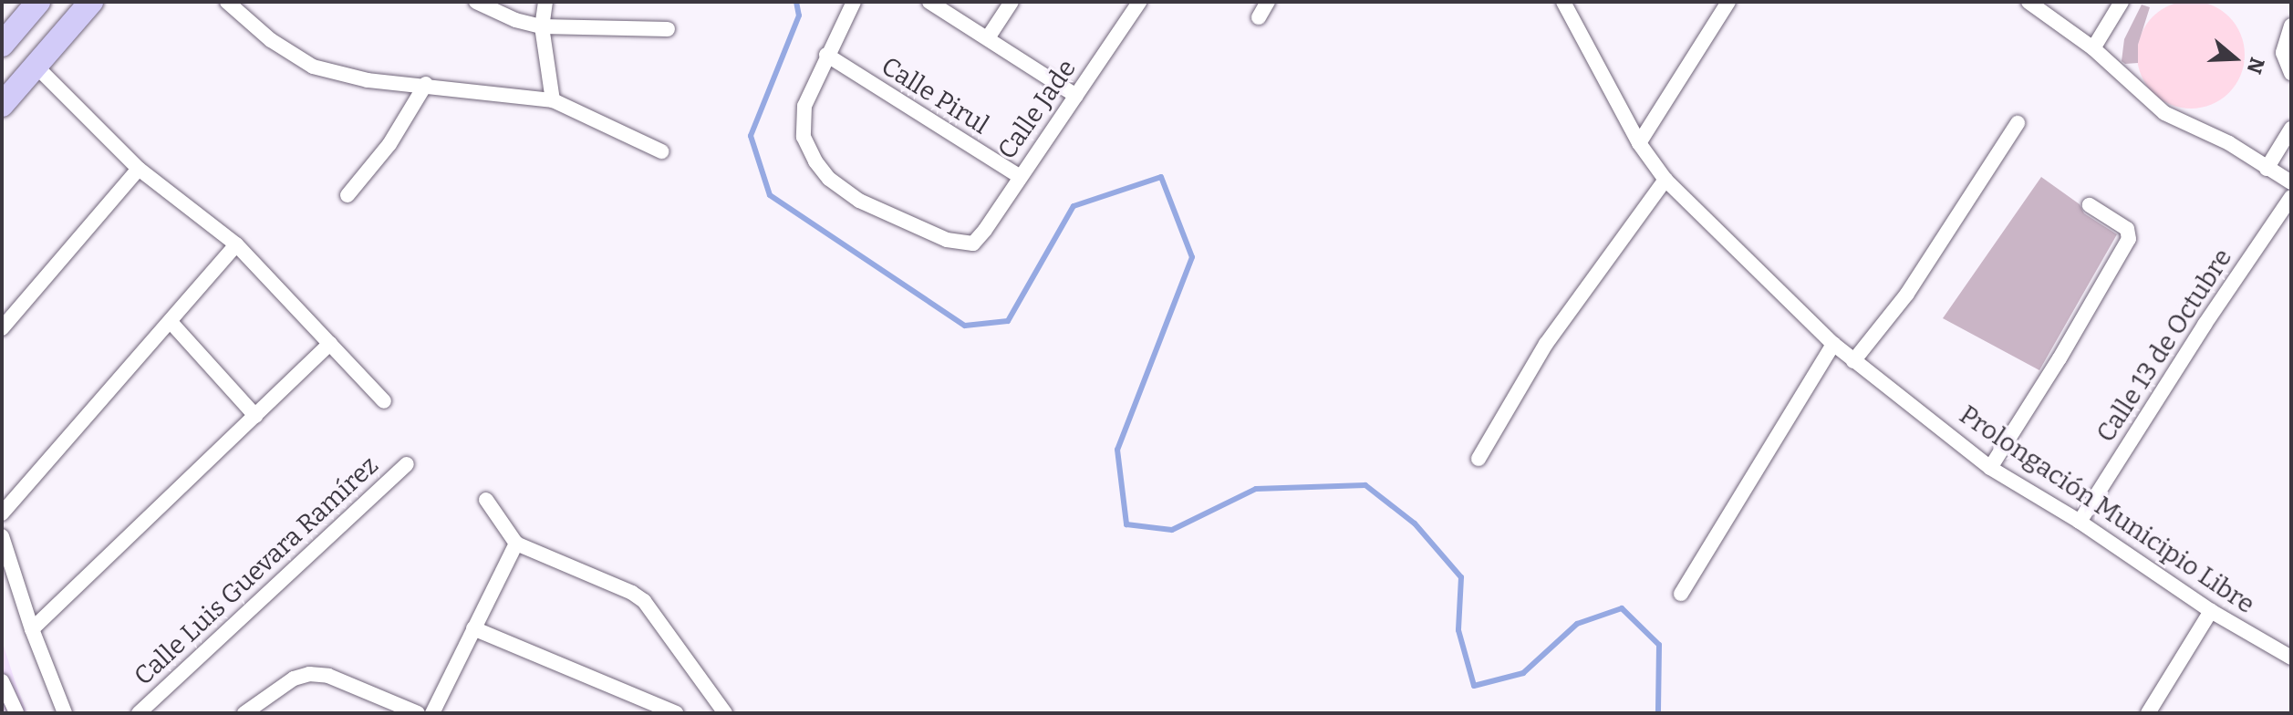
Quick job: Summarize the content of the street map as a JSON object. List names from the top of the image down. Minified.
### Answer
{"streets":{"street":["Calle Pirul","Calle Jade","Calle 13 de Octubre","Prolongación Municipio Libre","Calle Luis Guevara Ramírez"]},"crossings":[["Calle Pirul","Calle Jade"],["Calle 13 de Octubre","Prolongación Municipio Libre"]],"north":"right"}
